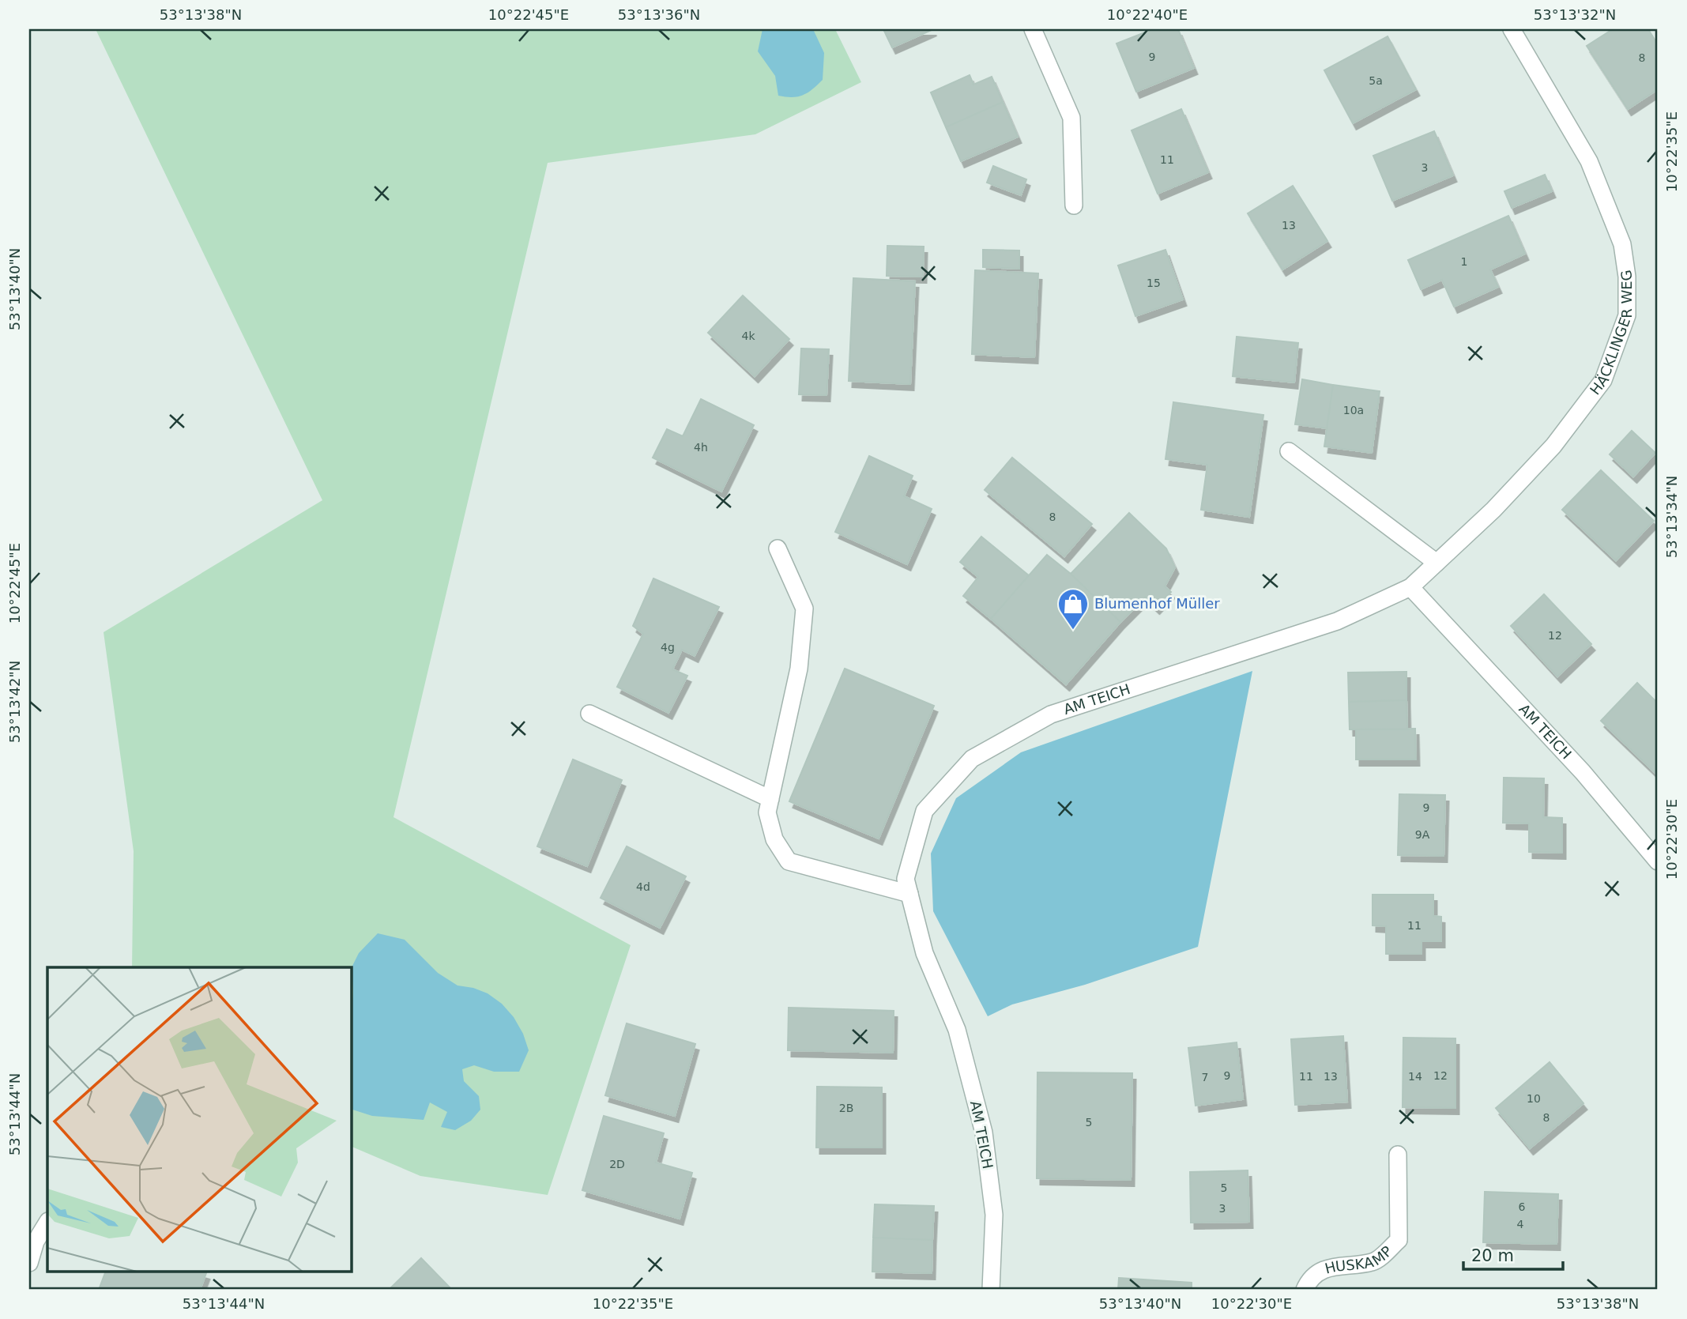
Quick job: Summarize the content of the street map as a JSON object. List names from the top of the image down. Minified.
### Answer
{"streets":{"street":["HÄCKLINGER WEG","AM TEICH","HUSKAMP"]},"crossings":[["HÄCKLINGER WEG","AM TEICH"]],"places":{"shop":["Blumenhof Müller"]},"house_numbers":["9","8","5a","11","3","13","1","15","4k","10a","4h","8","12","4g","9","9A","4d","11","9","12","11","13","14","7","10","2B","8","5","2D","5","6","3","4"],"scale_bar":"20 m","coordinates":["53°13'38\"N","10°22'45\"E","53°13'36\"N","10°22'40\"E","53°13'32\"N","10°22'35\"E","53°13'40\"N","53°13'34\"N","53°13'42\"N","10°22'30\"E","53°13'44\"N"]}
